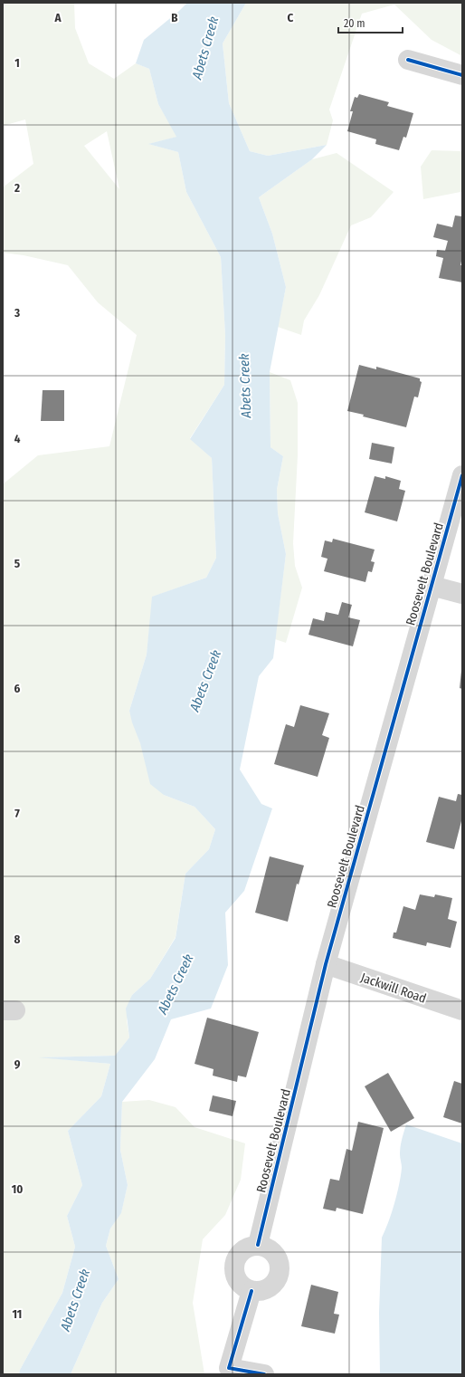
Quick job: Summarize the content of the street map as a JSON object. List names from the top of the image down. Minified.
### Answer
{"streets":{"street":["Roosevelt Boulevard","Jackwill Road"]},"crossings":[["Roosevelt Boulevard","Jackwill Road"]],"water":["Abets Creek"],"scale_bar":"20 m","grid":{"columns":["A","B","C"],"rows":["1","2","3","4","5","6","7","8","9","10","11"]}}
